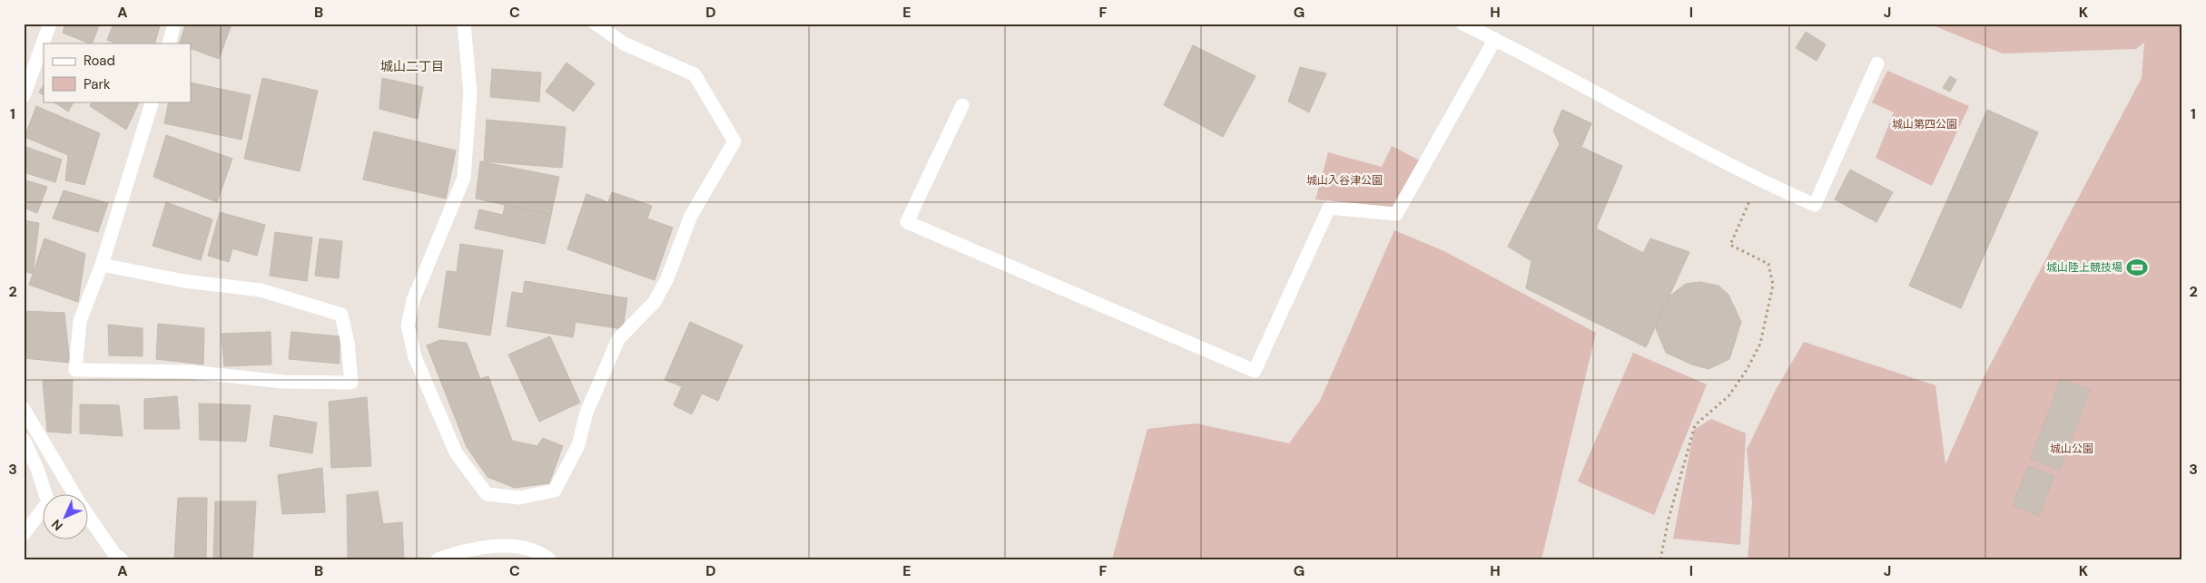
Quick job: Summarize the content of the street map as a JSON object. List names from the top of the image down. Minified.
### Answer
{"districts":["城山二丁目"],"parks":["城山第四公園","城山入谷津公園","城山公園"],"places":{"sports":["城山陸上競技場"]},"legend":["Road","Park"],"north":"bottom left","grid":{"columns":["A","B","C","D","E","F","G","H","I","J","K"],"rows":["1","2","3"]}}
